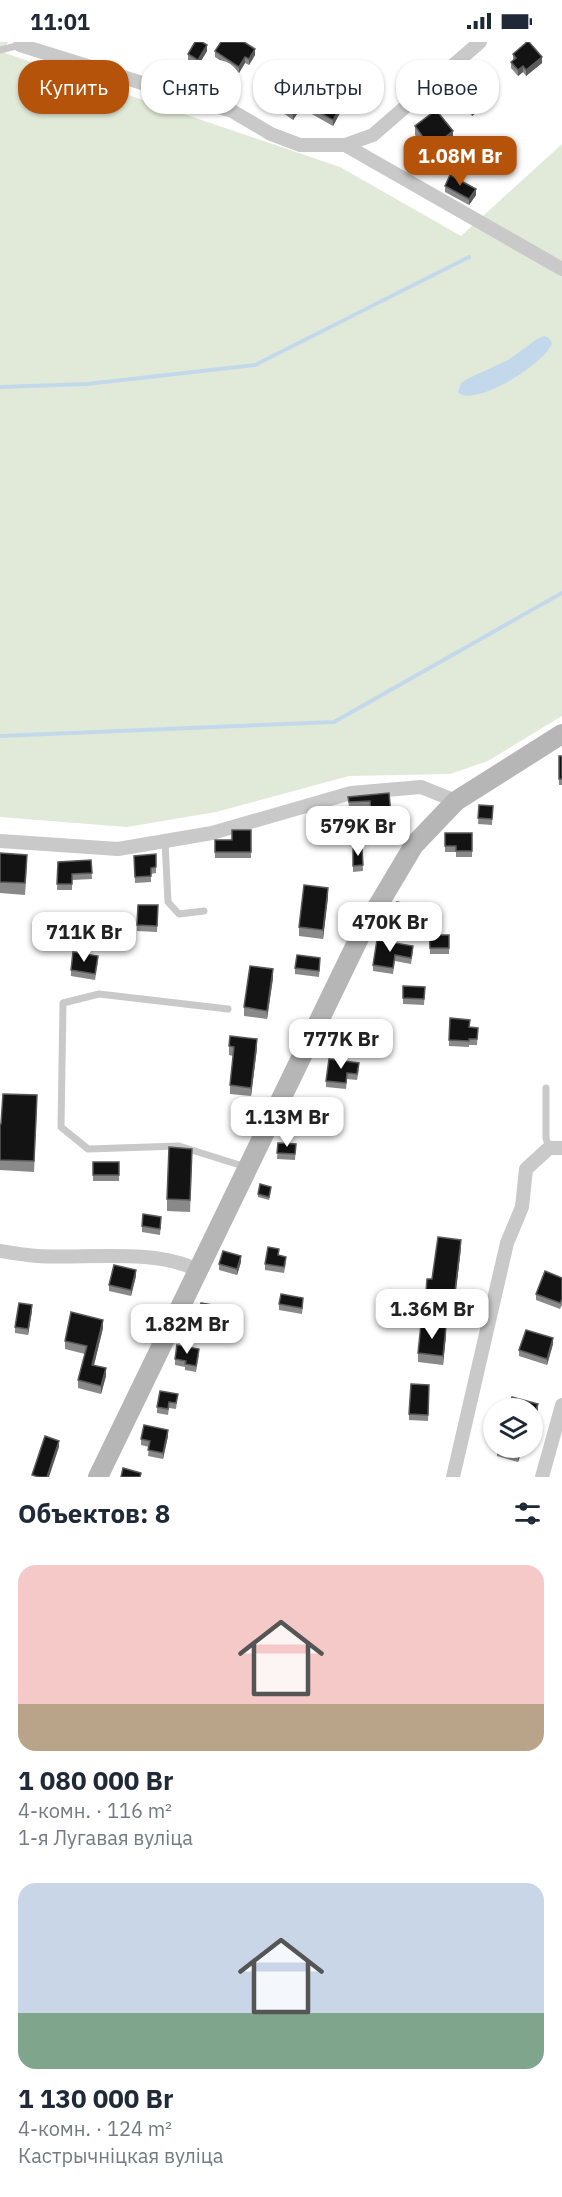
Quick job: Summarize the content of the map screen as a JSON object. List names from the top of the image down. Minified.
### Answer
{"page":{"status":"11:01","chip":["Купить","Снять","Фильтры","Новое"],"price":["1.08M Br","579K Br","470K Br","711K Br","777K Br","1.13M Br","1.36M Br","1.82M Br"],"heading":"Объектов: 8","list":[{"name":"1 080 000 Br","note":"4-комн. · 116 m² · 1-я Лугавая вуліца"},{"name":"1 130 000 Br","note":"4-комн. · 124 m² · Кастрычніцкая вуліца"}]}}
